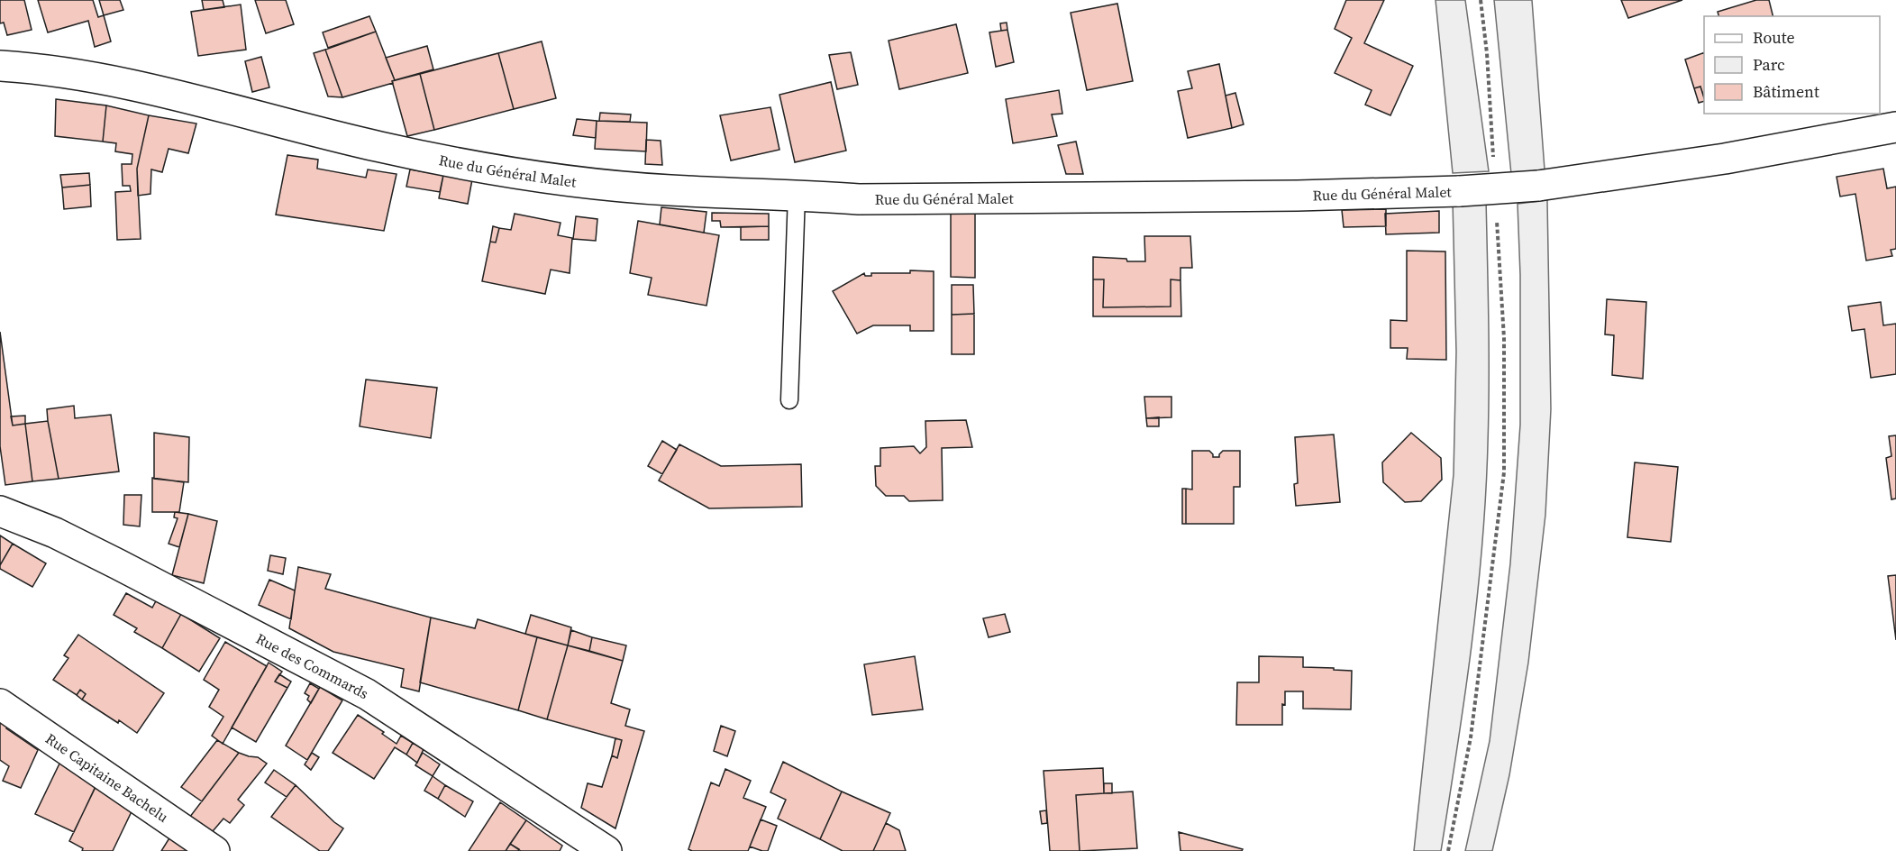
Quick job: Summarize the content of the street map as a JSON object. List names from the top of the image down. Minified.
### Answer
{"streets":{"street":["Rue du Général Malet","Rue des Commards","Rue Capitaine Bachelu"]},"legend":["Route","Parc","Bâtiment"]}
